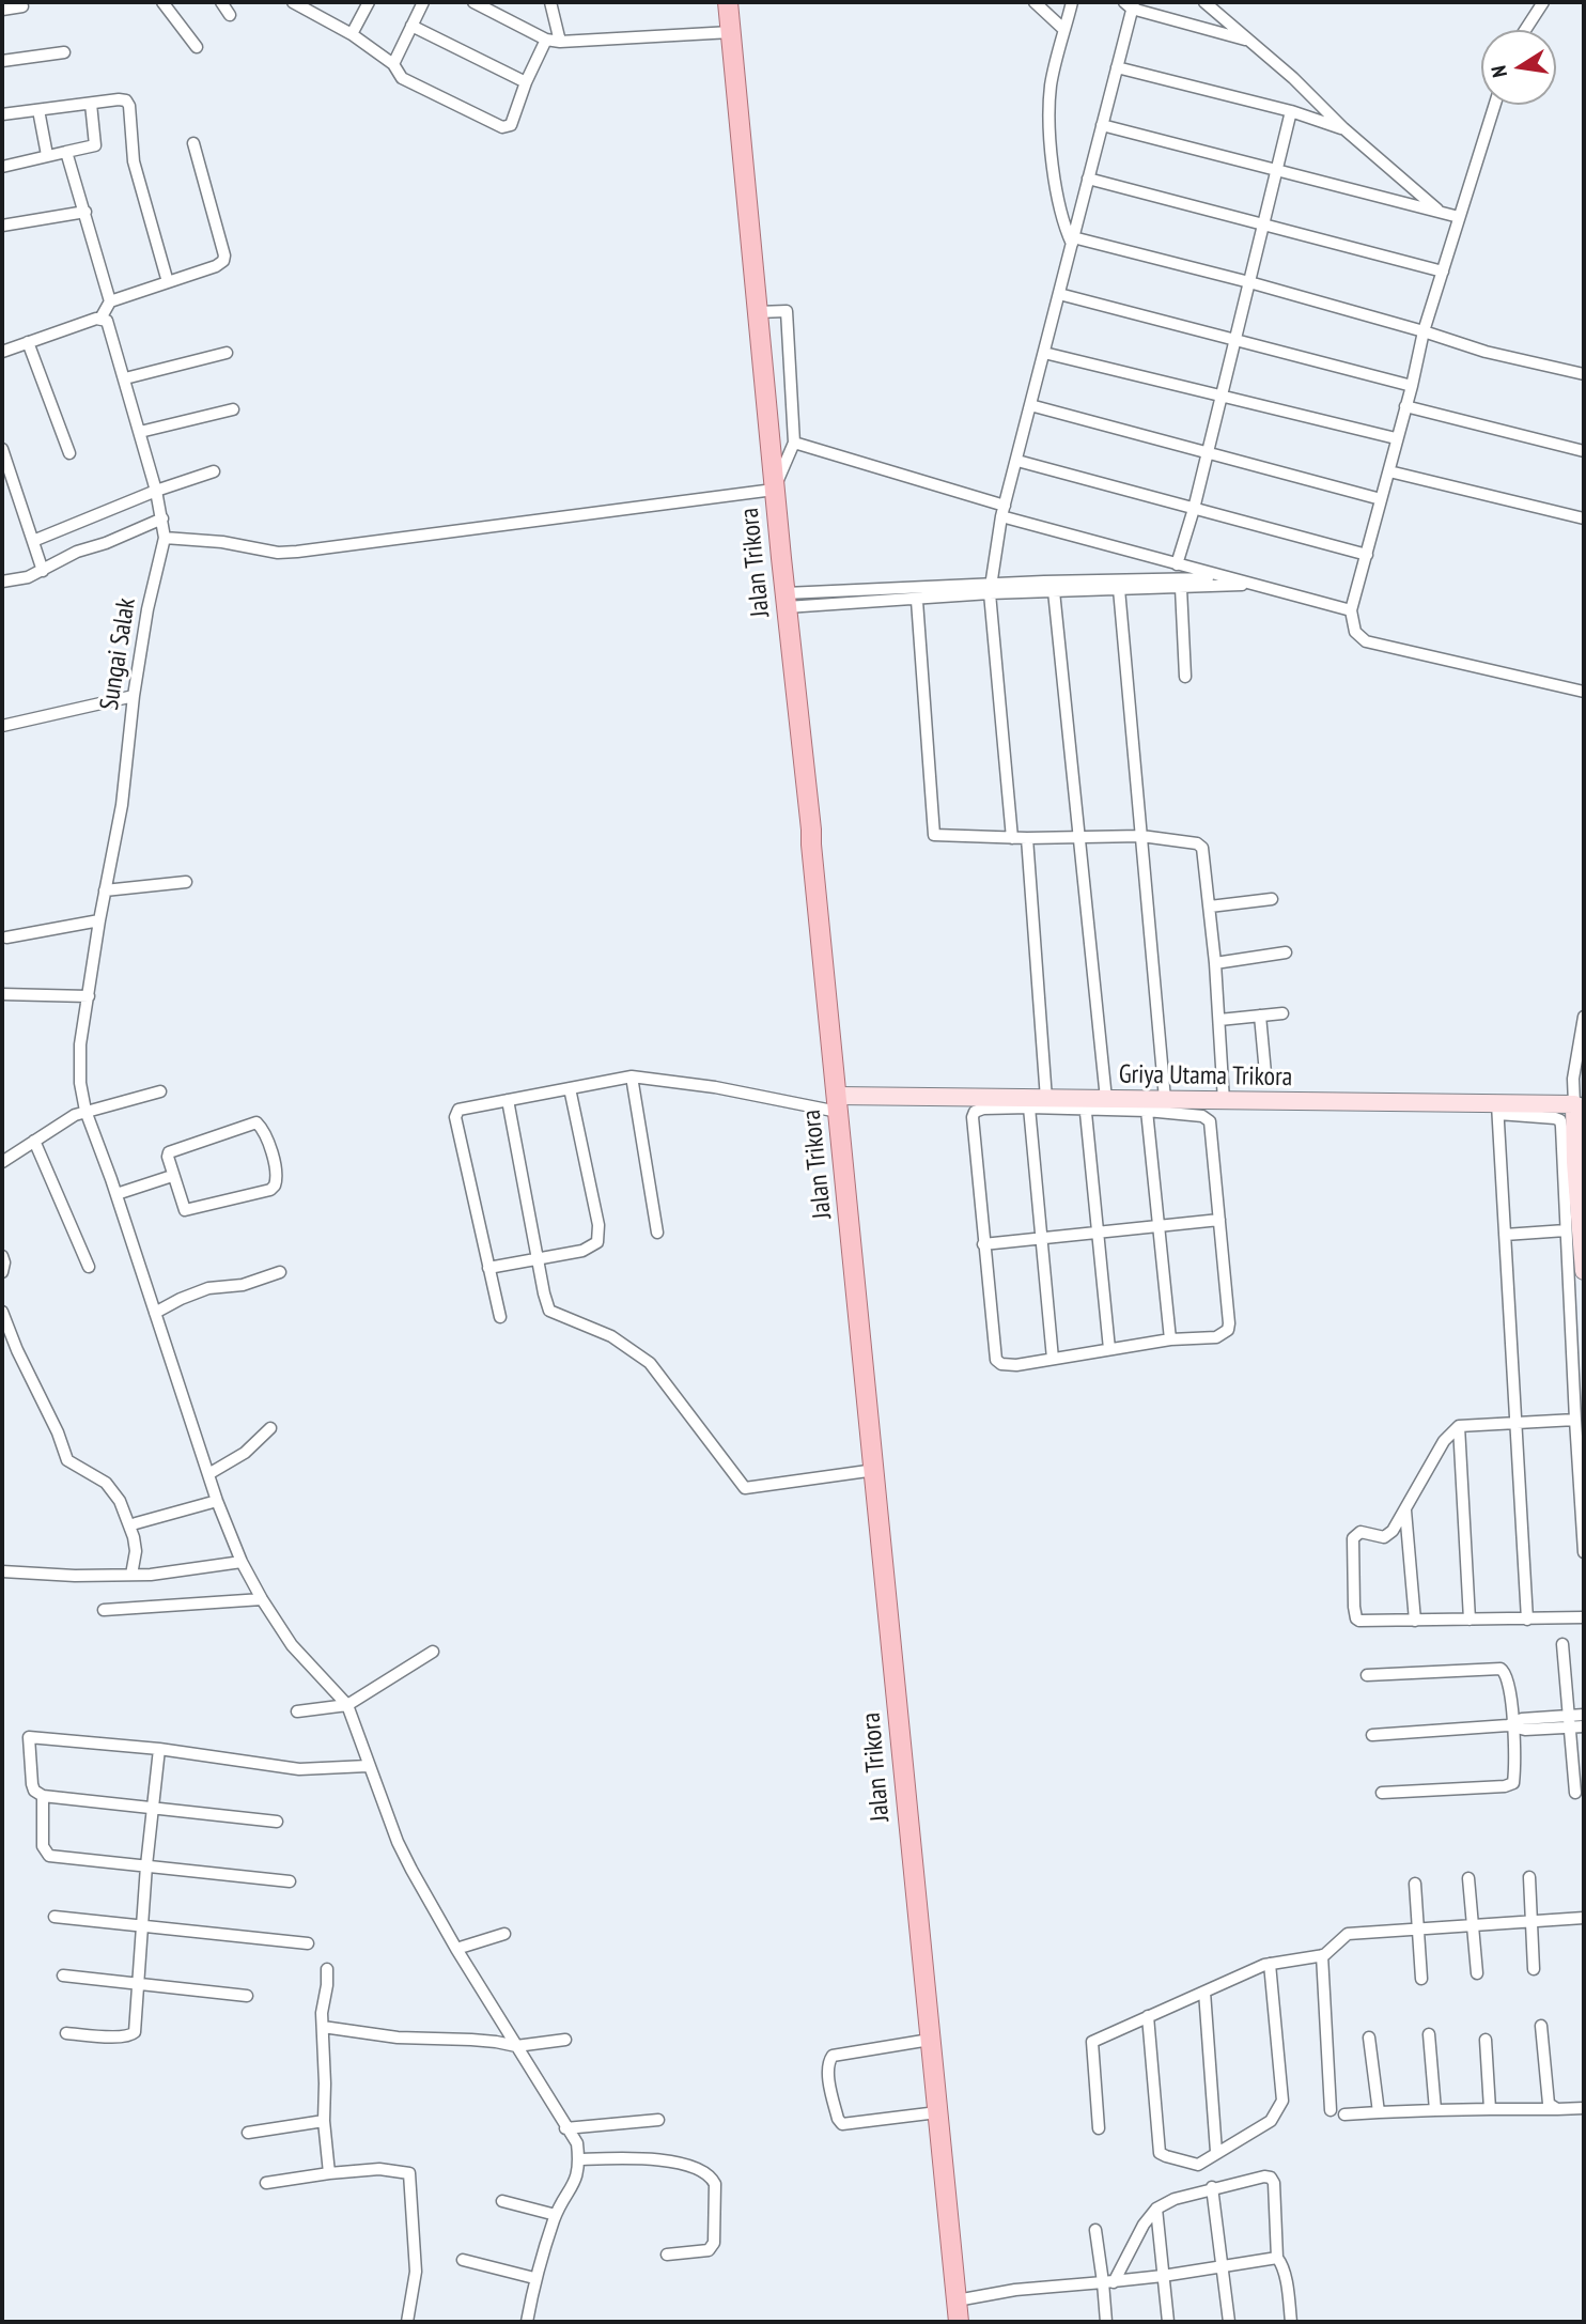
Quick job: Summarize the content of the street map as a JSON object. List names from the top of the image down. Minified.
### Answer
{"streets":{"main road":["Jalan Trikora"],"street":["Sungai Salak","Griya Utama Trikora"]},"crossings":[["Jalan Trikora","Griya Utama Trikora"]],"north":"left"}
